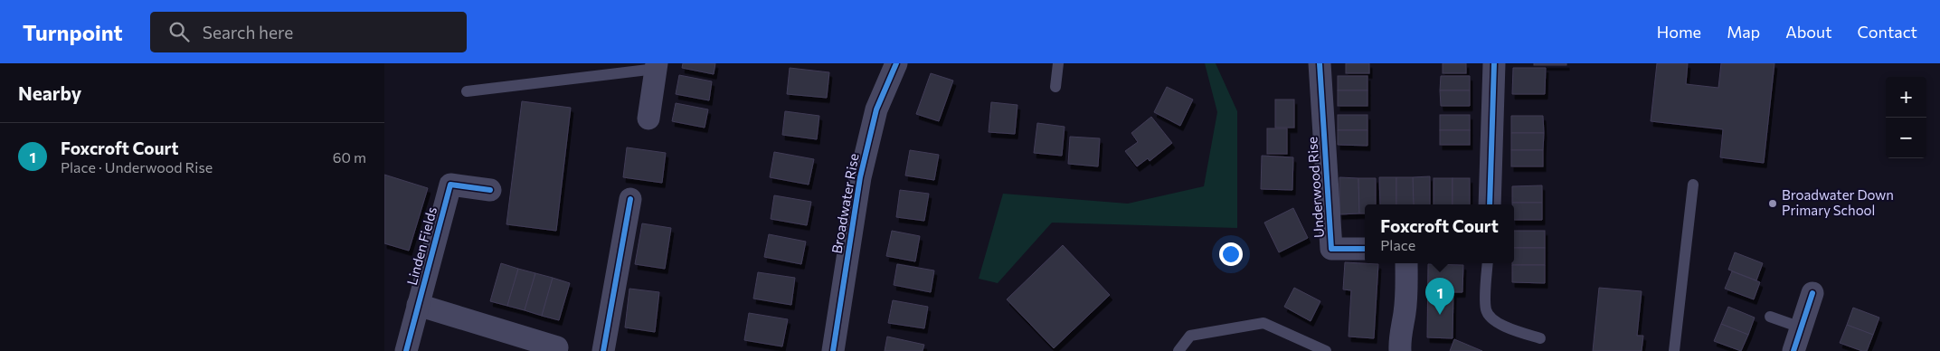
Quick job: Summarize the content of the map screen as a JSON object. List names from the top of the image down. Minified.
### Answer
{"streets":{"street":["Underwood Rise","Broadwater Rise","Linden Fields"]},"places":["Broadwater Down Primary School"],"page":{"header":"Turnpoint","search":"Search here","nav":["Home","Map","About","Contact"],"heading":"Nearby","map_buttons":["+","−"],"list":[{"mark":"1","name":"Foxcroft Court","note":"Place · Underwood Rise","value":"60 m"}],"popup":["Foxcroft Court","Place"],"pins":"1"}}
